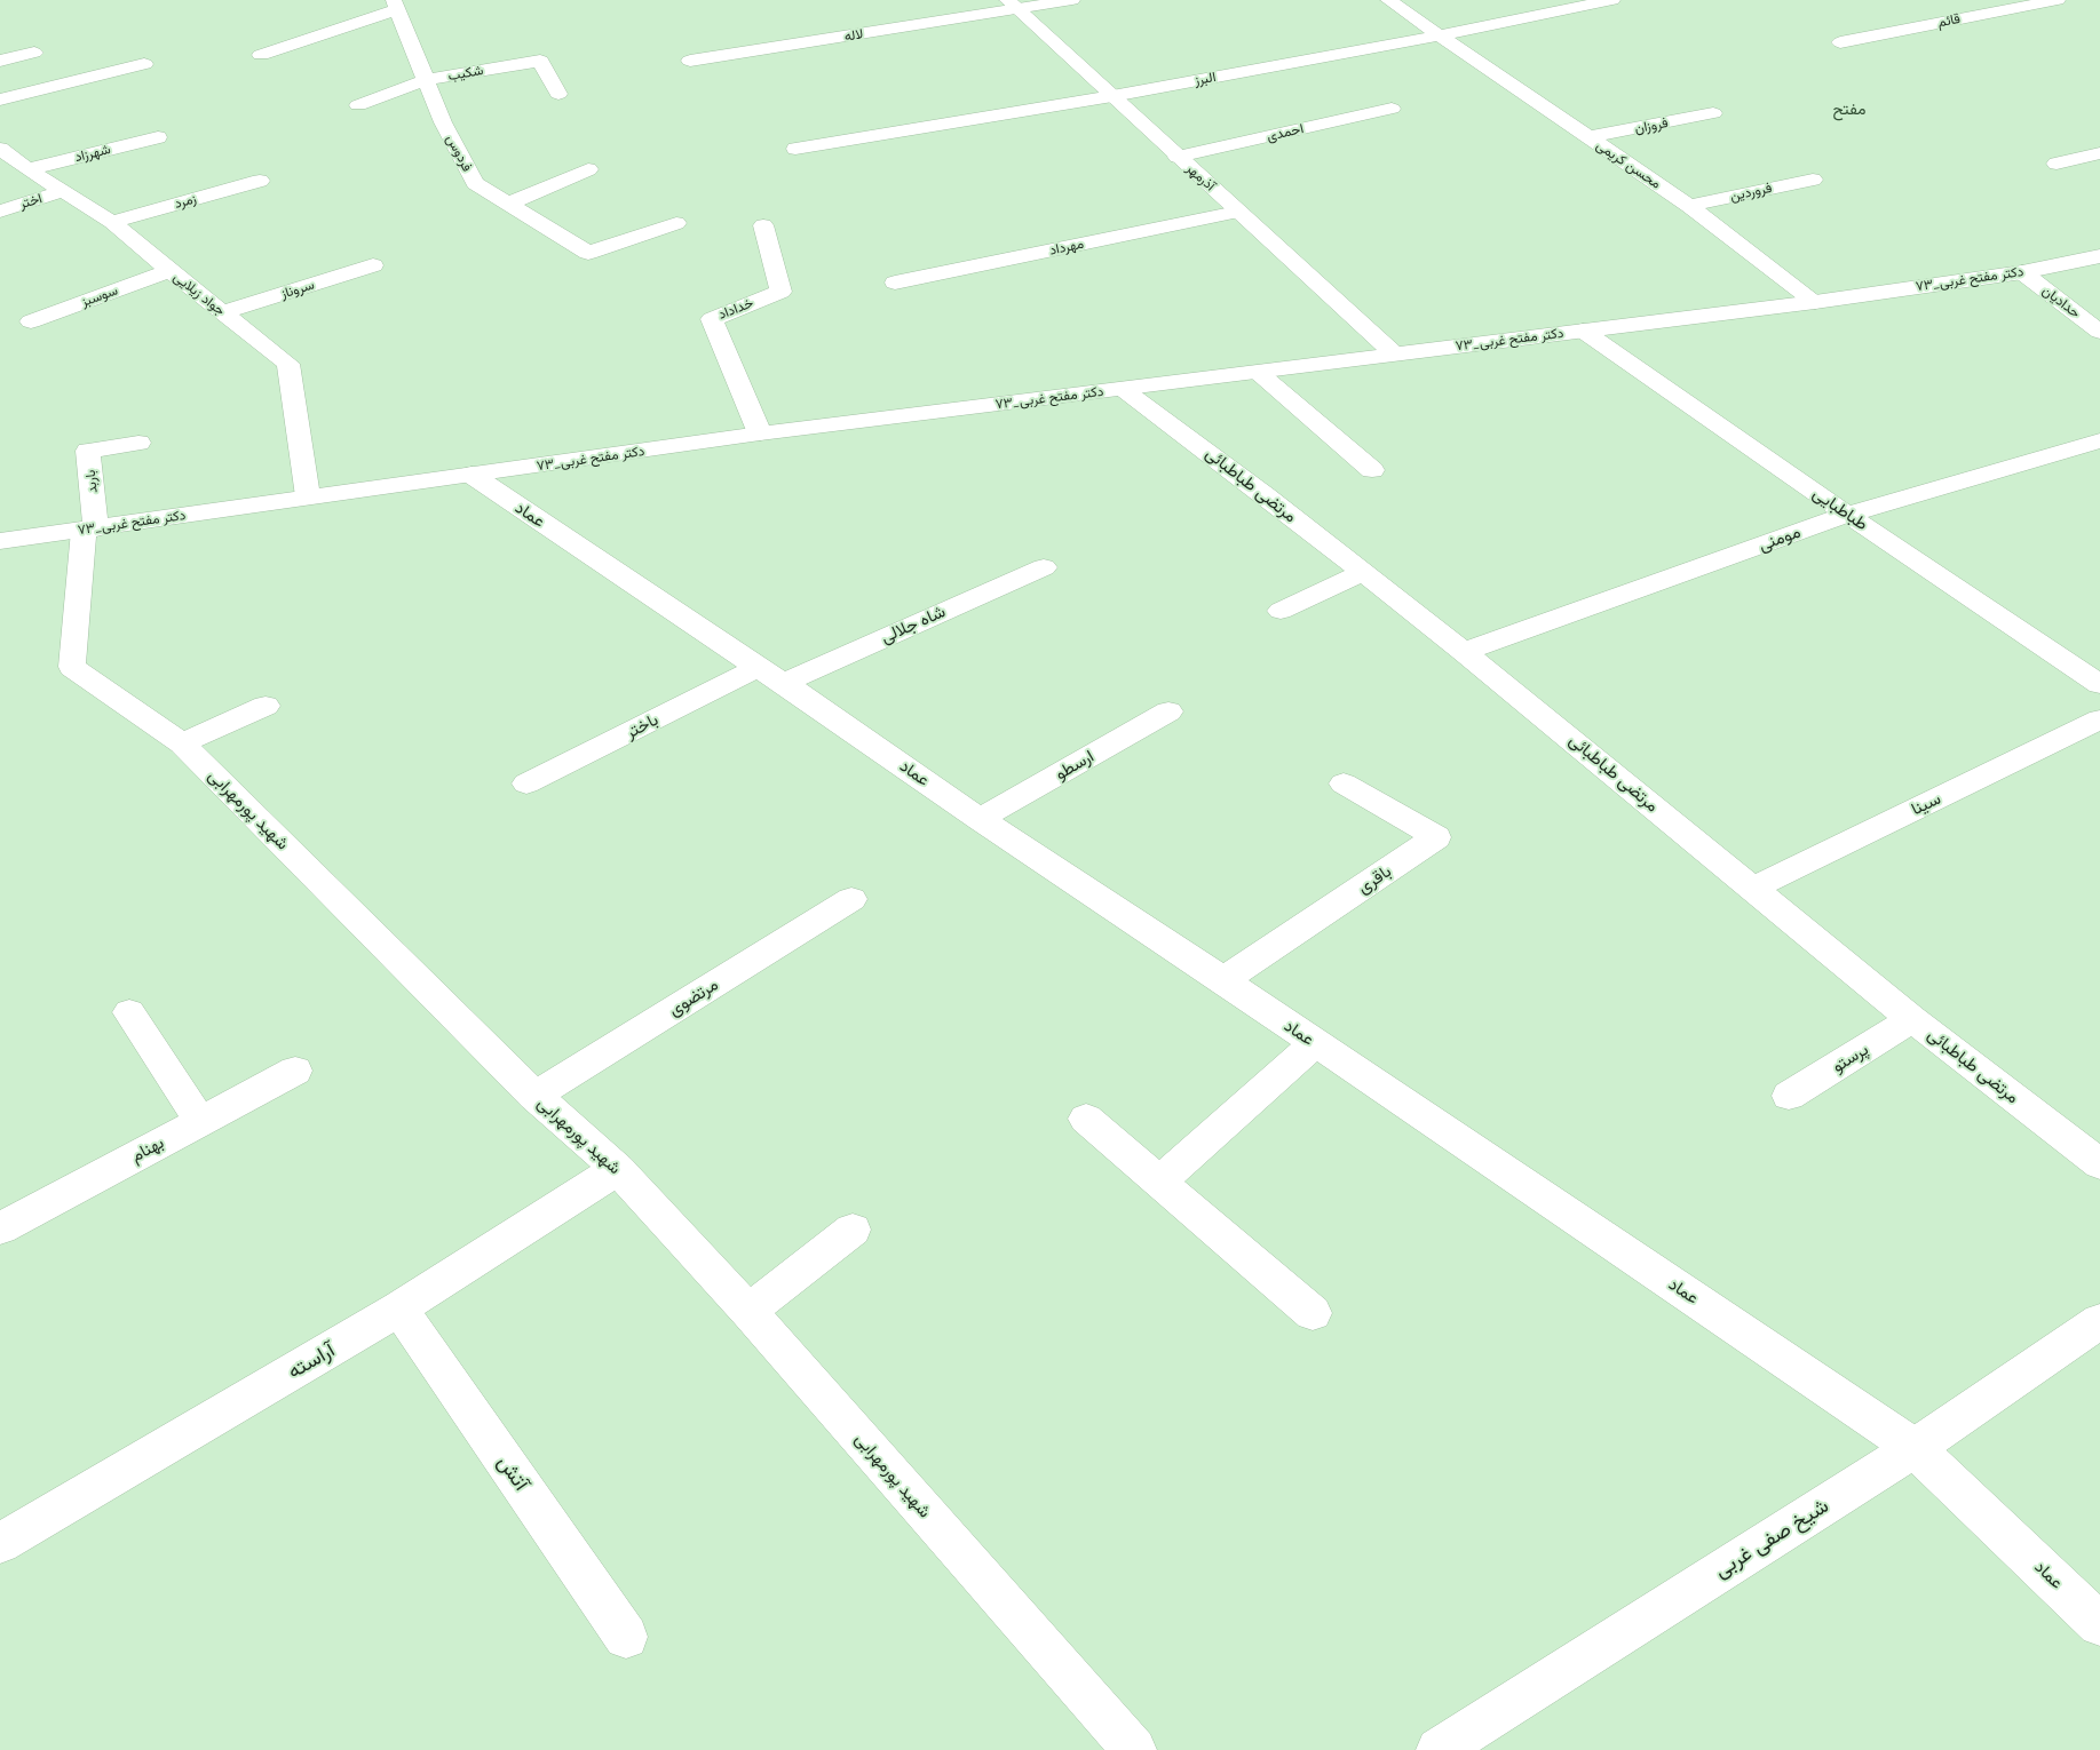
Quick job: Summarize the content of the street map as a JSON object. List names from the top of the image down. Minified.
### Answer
{"streets":{"street":["قائم","لاله","شکیب","البرز","فروزان","احمدی","شهرزاد","فردوس","محسن کریمی","آذرمهر","فروردین","اختر","زمرد","مهرداد","۷۳_دکتر مفتح غربی","سروناز","جواد زیلایی","سوسبز","حدادیان","خداداد","باربد","مرتضی طباطبائی","طباطبایی","عماد","مومنی","شاه جلالی","باختر","ارسطو","سینا","شهید پورمهرابی","باقری","مرتضوی","پرستو","بهنام","آراسته","آتش","شیخ صفی غربی"]},"crossings":[["لاله","آذرمهر"],["شکیب","فردوس"],["البرز","محسن کریمی"],["البرز","آذرمهر"],["فروزان","محسن کریمی"],["احمدی","آذرمهر"],["شهرزاد","جواد زیلایی"],["محسن کریمی","فروردین"],["محسن کریمی","۷۳_دکتر مفتح غربی"],["آذرمهر","مهرداد"],["آذرمهر","۷۳_دکتر مفتح غربی"],["اختر","جواد زیلایی"],["زمرد","جواد زیلایی"],["۷۳_دکتر مفتح غربی","جواد زیلایی"],["۷۳_دکتر مفتح غربی","حدادیان"],["۷۳_دکتر مفتح غربی","خداداد"],["۷۳_دکتر مفتح غربی","باربد"],["۷۳_دکتر مفتح غربی","مرتضی طباطبائی"],["۷۳_دکتر مفتح غربی","طباطبایی"],["۷۳_دکتر مفتح غربی","عماد"],["۷۳_دکتر مفتح غربی","شهید پورمهرابی"],["سروناز","جواد زیلایی"],["جواد زیلایی","سوسبز"],["باربد","شهید پورمهرابی"],["مرتضی طباطبائی","مومنی"],["مرتضی طباطبائی","سینا"],["مرتضی طباطبائی","پرستو"],["طباطبایی","مومنی"],["عماد","شاه جلالی"],["عماد","باختر"],["عماد","ارسطو"],["عماد","باقری"],["عماد","شیخ صفی غربی"],["شاه جلالی","باختر"],["شهید پورمهرابی","مرتضوی"],["شهید پورمهرابی","آراسته"],["آراسته","آتش"]],"districts":["مفتح"]}
